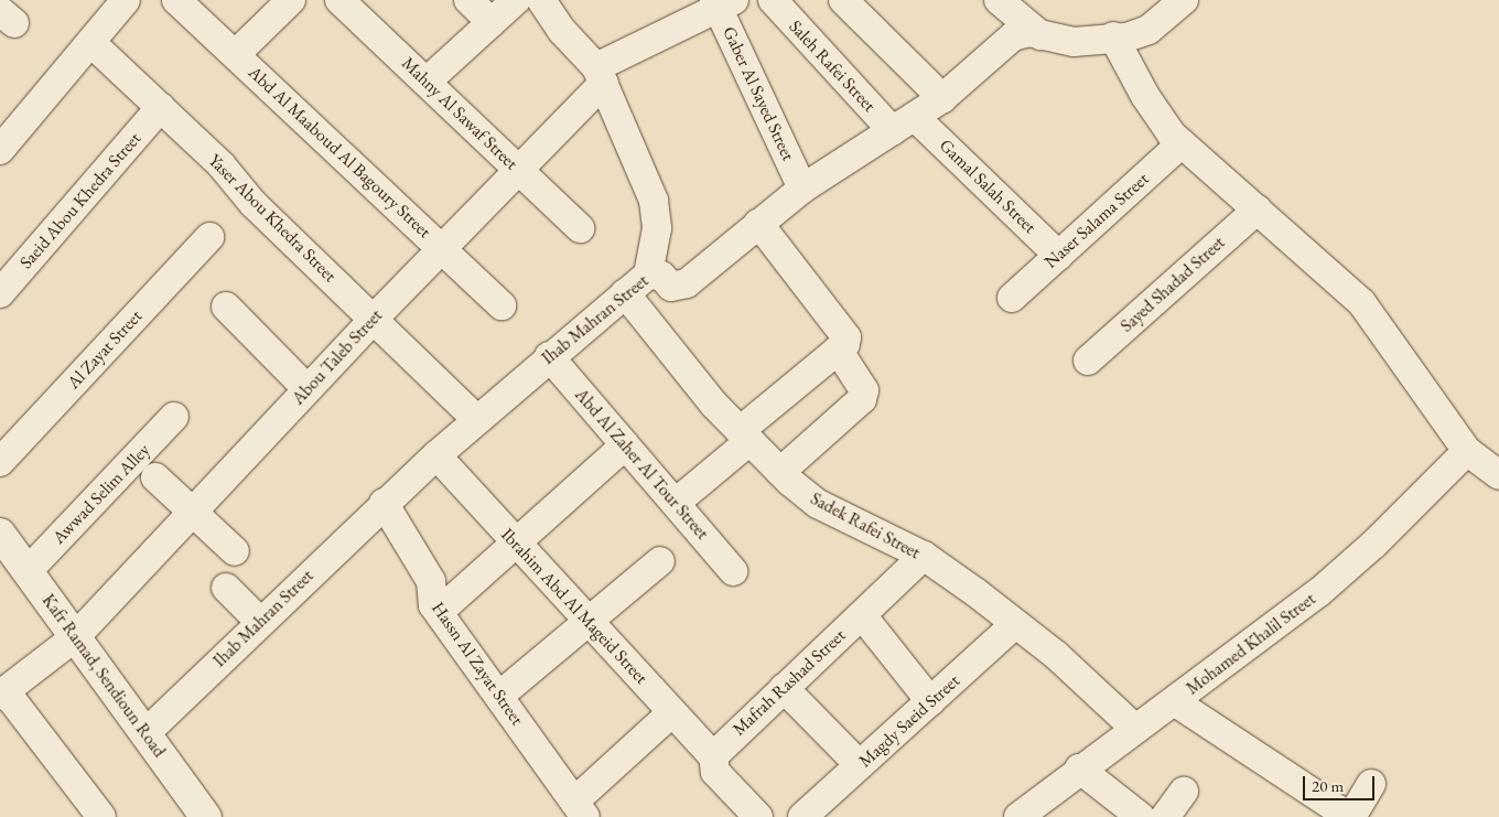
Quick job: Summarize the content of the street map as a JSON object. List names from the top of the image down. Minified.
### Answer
{"streets":{"street":["Saleh Rafei Street","Gaber Al Sayed Street","Mahny Al Sawaf Street","Abd Al Maaboud Al Bagoury Street","Gamal Salah Street","Saeid Abou Khedra Street","Yaser Abou Khedra Street","Naser Salama Street","Sayed Shadad Street","Ihab Mahran Street","Al Zayat Street","Abou Taleb Street","Abd Al Zaher Al Tour Street","Awwad Selim Alley","Sadek Rafei Street","Ibrahim Abd Al Mageid Street","Mohamed Khalil Street","Hassn Al Zayat Street","Kafr Ramad, Sendioun Road","Mafrah Rashad Street","Magdy Saeid Street"]},"crossings":[["Saleh Rafei Street","Gamal Salah Street"],["Saleh Rafei Street","Ihab Mahran Street"],["Gaber Al Sayed Street","Ihab Mahran Street"],["Gaber Al Sayed Street","Abou Taleb Street"],["Mahny Al Sawaf Street","Abou Taleb Street"],["Abd Al Maaboud Al Bagoury Street","Abou Taleb Street"],["Gamal Salah Street","Naser Salama Street"],["Gamal Salah Street","Ihab Mahran Street"],["Saeid Abou Khedra Street","Yaser Abou Khedra Street"],["Yaser Abou Khedra Street","Ihab Mahran Street"],["Yaser Abou Khedra Street","Abou Taleb Street"],["Ihab Mahran Street","Abd Al Zaher Al Tour Street"],["Ihab Mahran Street","Sadek Rafei Street"],["Ihab Mahran Street","Ibrahim Abd Al Mageid Street"],["Ihab Mahran Street","Hassn Al Zayat Street"],["Ihab Mahran Street","Kafr Ramad, Sendioun Road"],["Abou Taleb Street","Kafr Ramad, Sendioun Road"],["Awwad Selim Alley","Kafr Ramad, Sendioun Road"],["Sadek Rafei Street","Mohamed Khalil Street"],["Sadek Rafei Street","Mafrah Rashad Street"],["Sadek Rafei Street","Magdy Saeid Street"],["Ibrahim Abd Al Mageid Street","Mafrah Rashad Street"]],"scale_bar":"20 m"}
